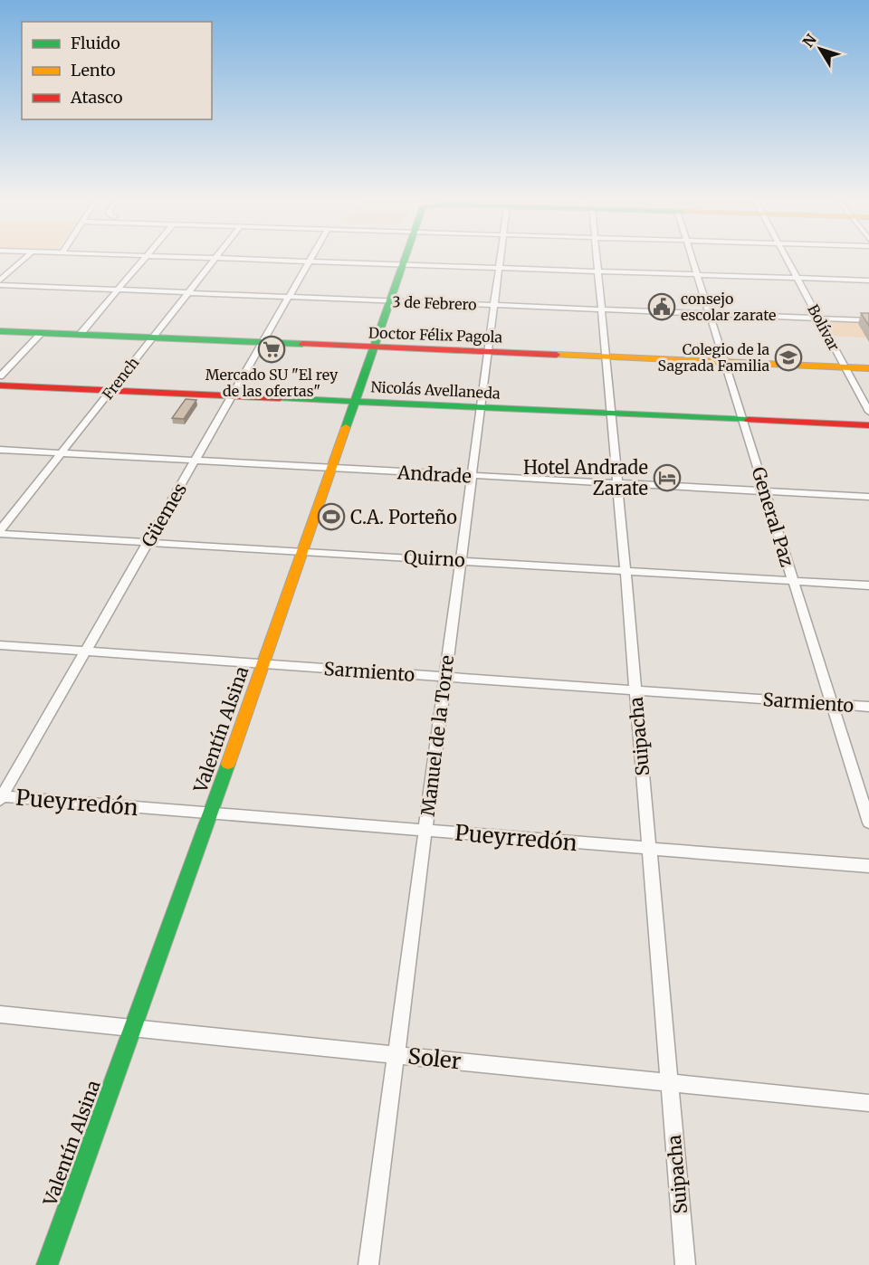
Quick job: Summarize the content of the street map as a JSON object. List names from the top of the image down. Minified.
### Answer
{"streets":{"street":["3 de Febrero","Bolívar","Doctor Félix Pagola","French","Nicolás Avellaneda","Andrade","Güemes","General Paz","Quirno","Sarmiento","Valentín Alsina","Manuel de la Torre","Suipacha","Pueyrredón","Soler"]},"crossings":[["3 de Febrero","Bolívar"],["3 de Febrero","French"],["3 de Febrero","Güemes"],["3 de Febrero","General Paz"],["3 de Febrero","Valentín Alsina"],["3 de Febrero","Manuel de la Torre"],["3 de Febrero","Suipacha"],["Bolívar","Doctor Félix Pagola"],["Doctor Félix Pagola","French"],["Doctor Félix Pagola","Güemes"],["Doctor Félix Pagola","General Paz"],["Doctor Félix Pagola","Valentín Alsina"],["Doctor Félix Pagola","Manuel de la Torre"],["Doctor Félix Pagola","Suipacha"],["French","Nicolás Avellaneda"],["French","Andrade"],["French","Quirno"],["Nicolás Avellaneda","Güemes"],["Nicolás Avellaneda","General Paz"],["Nicolás Avellaneda","Valentín Alsina"],["Nicolás Avellaneda","Manuel de la Torre"],["Nicolás Avellaneda","Suipacha"],["Andrade","Güemes"],["Andrade","General Paz"],["Andrade","Valentín Alsina"],["Andrade","Manuel de la Torre"],["Andrade","Suipacha"],["Güemes","Quirno"],["Güemes","Sarmiento"],["Güemes","Pueyrredón"],["General Paz","Quirno"],["General Paz","Sarmiento"],["Quirno","Valentín Alsina"],["Quirno","Manuel de la Torre"],["Quirno","Suipacha"],["Sarmiento","Valentín Alsina"],["Sarmiento","Manuel de la Torre"],["Sarmiento","Suipacha"],["Valentín Alsina","Pueyrredón"],["Valentín Alsina","Soler"],["Manuel de la Torre","Pueyrredón"],["Manuel de la Torre","Soler"],["Suipacha","Pueyrredón"],["Suipacha","Soler"]],"places":{"public building":["consejo escolar zarate"],"supermarket":["Mercado SU \"El rey de las ofertas\""],"school or university":["Colegio de la Sagrada Familia"],"hotel":["Hotel Andrade Zarate"],"sports":["C.A. Porteño"]},"legend":["Fluido","Lento","Atasco"],"north":"top left"}
